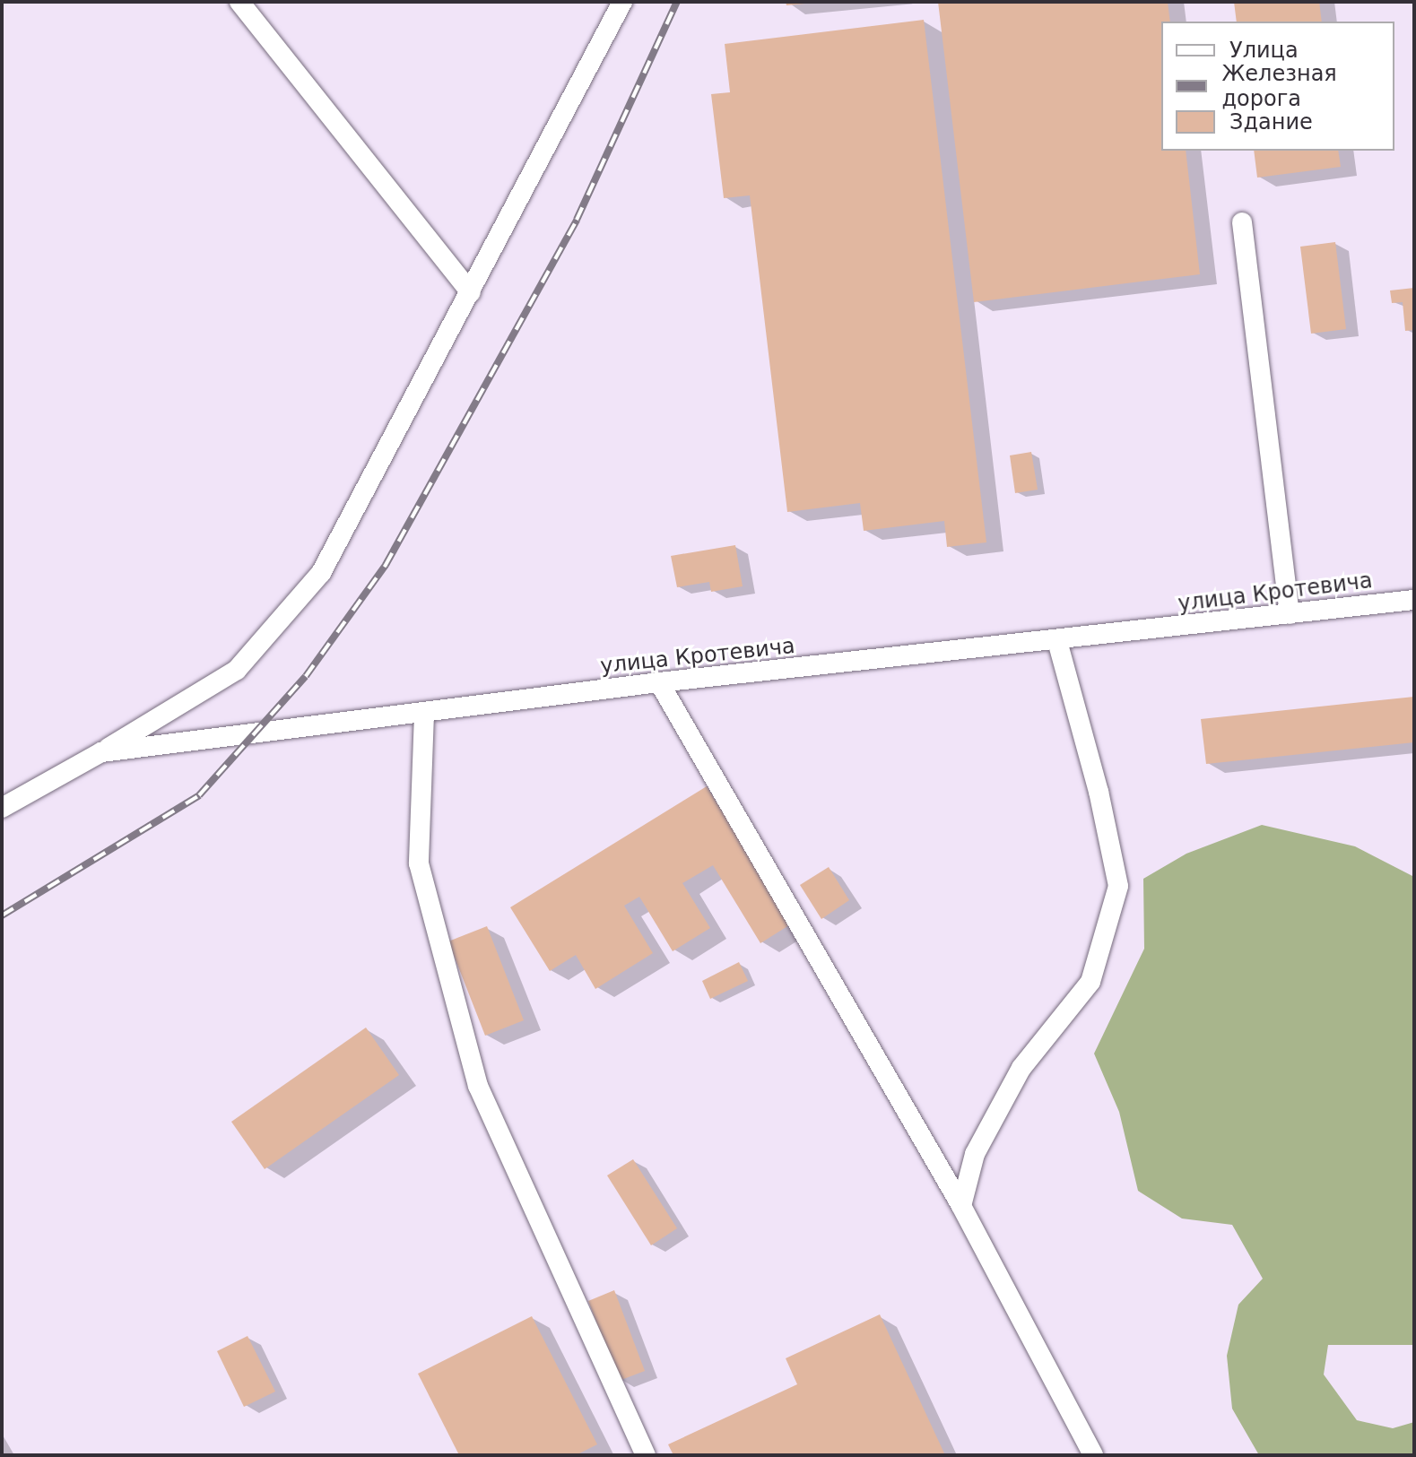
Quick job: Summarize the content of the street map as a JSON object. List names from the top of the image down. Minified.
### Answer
{"streets":{"street":["улица Кротевича"]},"legend":["Улица","Железная дорога","Здание"]}
